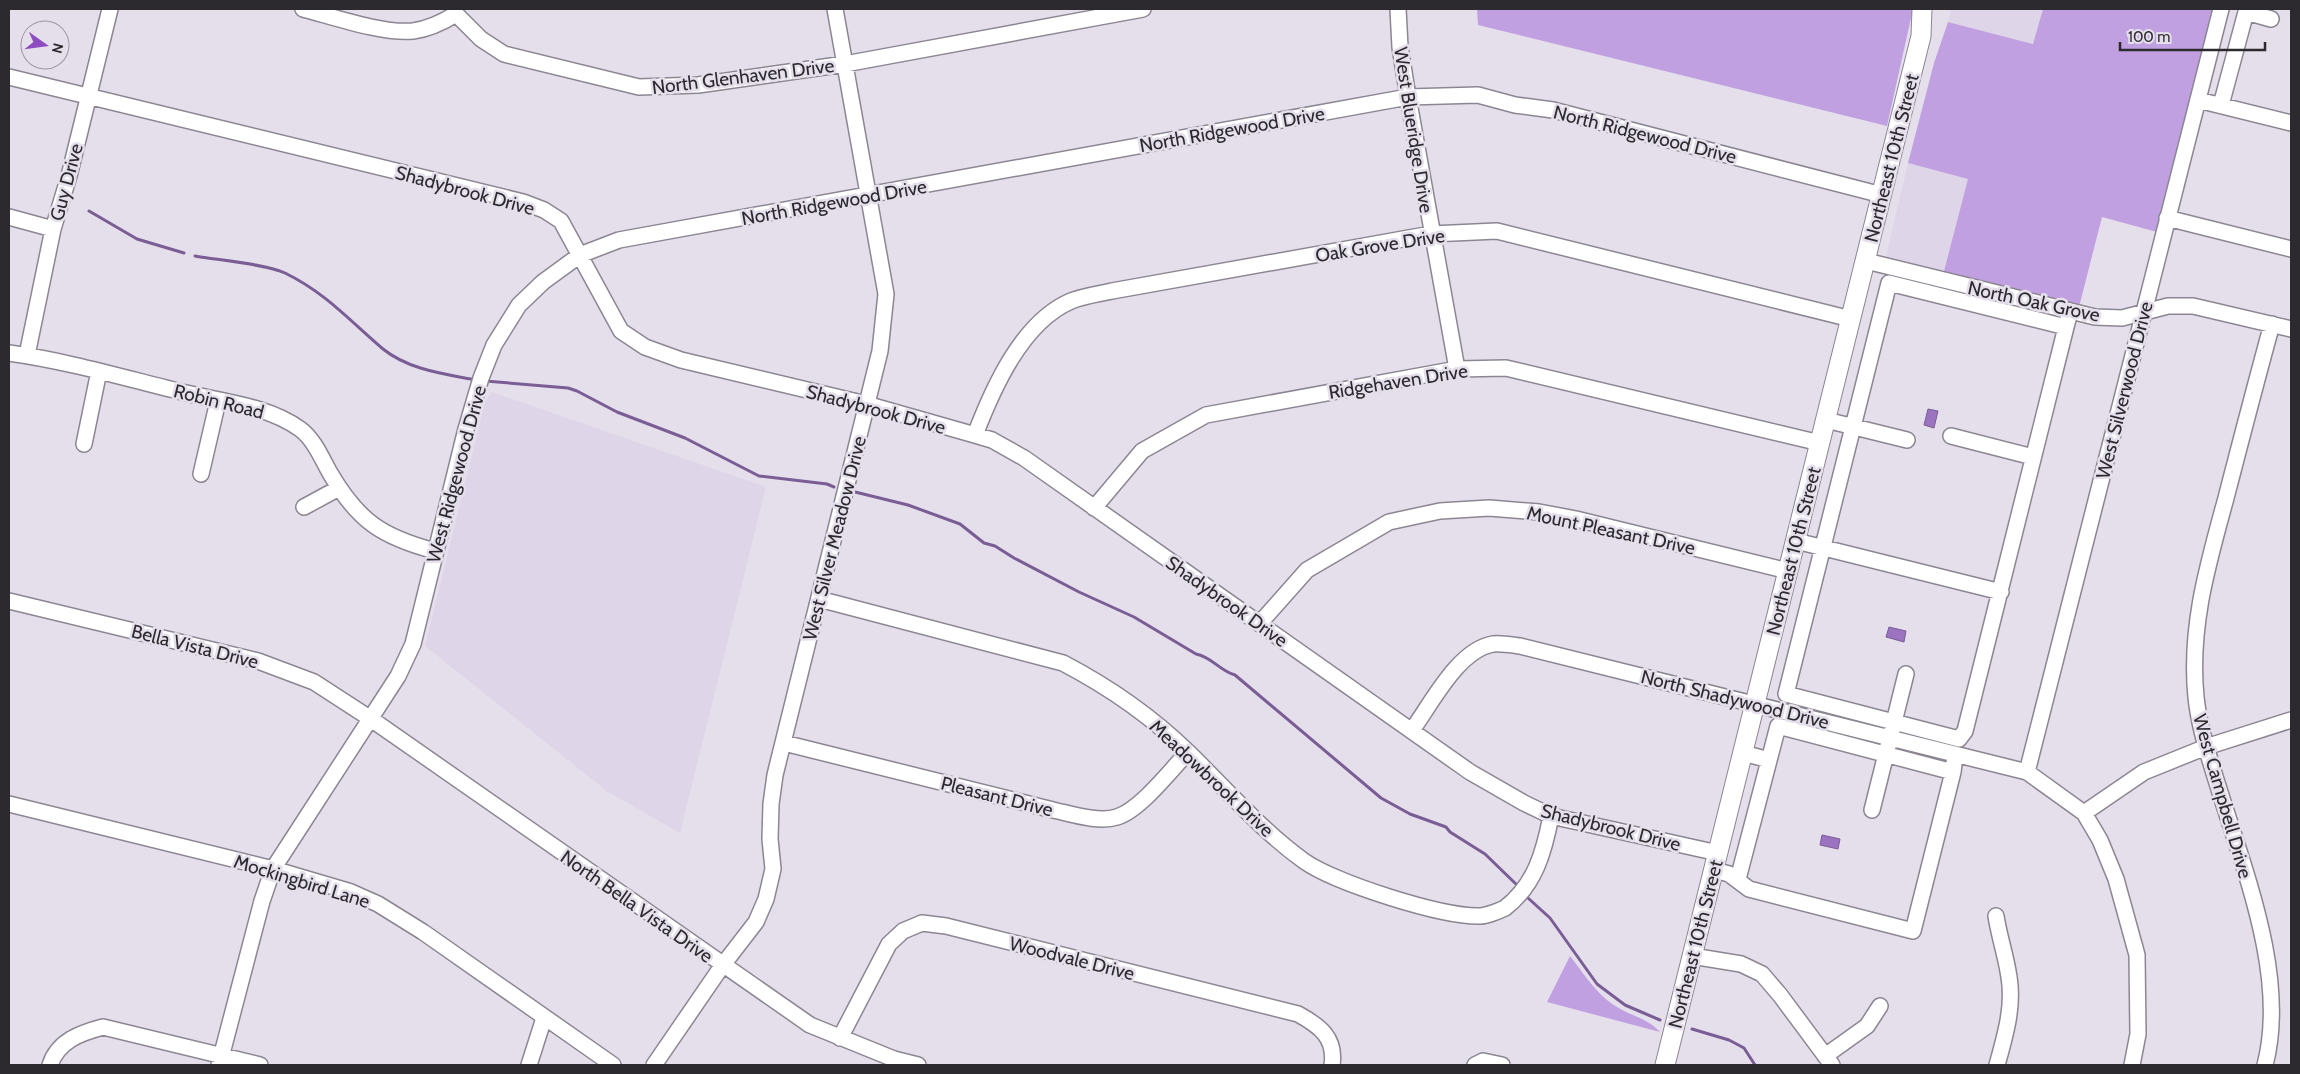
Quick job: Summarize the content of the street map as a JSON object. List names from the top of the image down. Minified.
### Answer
{"streets":{"main road":["Northeast 10th Street"],"street":["North Glenhaven Drive","North Ridgewood Drive","West Blueridge Drive","Guy Drive","Shadybrook Drive","Oak Grove Drive","North Oak Grove","Ridgehaven Drive","West Silverwood Drive","Robin Road","West Ridgewood Drive","Mount Pleasant Drive","West Silver Meadow Drive","Bella Vista Drive","North Shadywood Drive","Meadowbrook Drive","Pleasant Drive","West Campbell Drive","Mockingbird Lane","North Bella Vista Drive","Woodvale Drive"]},"crossings":[["North Glenhaven Drive","West Silver Meadow Drive"],["North Ridgewood Drive","West Blueridge Drive"],["North Ridgewood Drive","Northeast 10th Street"],["North Ridgewood Drive","Shadybrook Drive"],["North Ridgewood Drive","West Ridgewood Drive"],["North Ridgewood Drive","West Silver Meadow Drive"],["West Blueridge Drive","Oak Grove Drive"],["West Blueridge Drive","Ridgehaven Drive"],["Northeast 10th Street","Shadybrook Drive"],["Northeast 10th Street","Oak Grove Drive"],["Northeast 10th Street","North Oak Grove"],["Northeast 10th Street","Ridgehaven Drive"],["Northeast 10th Street","Mount Pleasant Drive"],["Northeast 10th Street","North Shadywood Drive"],["Guy Drive","Shadybrook Drive"],["Guy Drive","Robin Road"],["Shadybrook Drive","Oak Grove Drive"],["Shadybrook Drive","Ridgehaven Drive"],["Shadybrook Drive","West Ridgewood Drive"],["Shadybrook Drive","Mount Pleasant Drive"],["Shadybrook Drive","West Silver Meadow Drive"],["Shadybrook Drive","North Shadywood Drive"],["Shadybrook Drive","Meadowbrook Drive"],["North Oak Grove","West Silverwood Drive"],["North Oak Grove","West Campbell Drive"],["West Silverwood Drive","North Shadywood Drive"],["Robin Road","West Ridgewood Drive"],["West Ridgewood Drive","Bella Vista Drive"],["West Ridgewood Drive","Mockingbird Lane"],["West Ridgewood Drive","North Bella Vista Drive"],["West Silver Meadow Drive","Meadowbrook Drive"],["West Silver Meadow Drive","Pleasant Drive"],["West Silver Meadow Drive","North Bella Vista Drive"],["Bella Vista Drive","North Bella Vista Drive"],["Meadowbrook Drive","Pleasant Drive"],["North Bella Vista Drive","Woodvale Drive"]],"scale_bar":"100 m","north":"right"}
